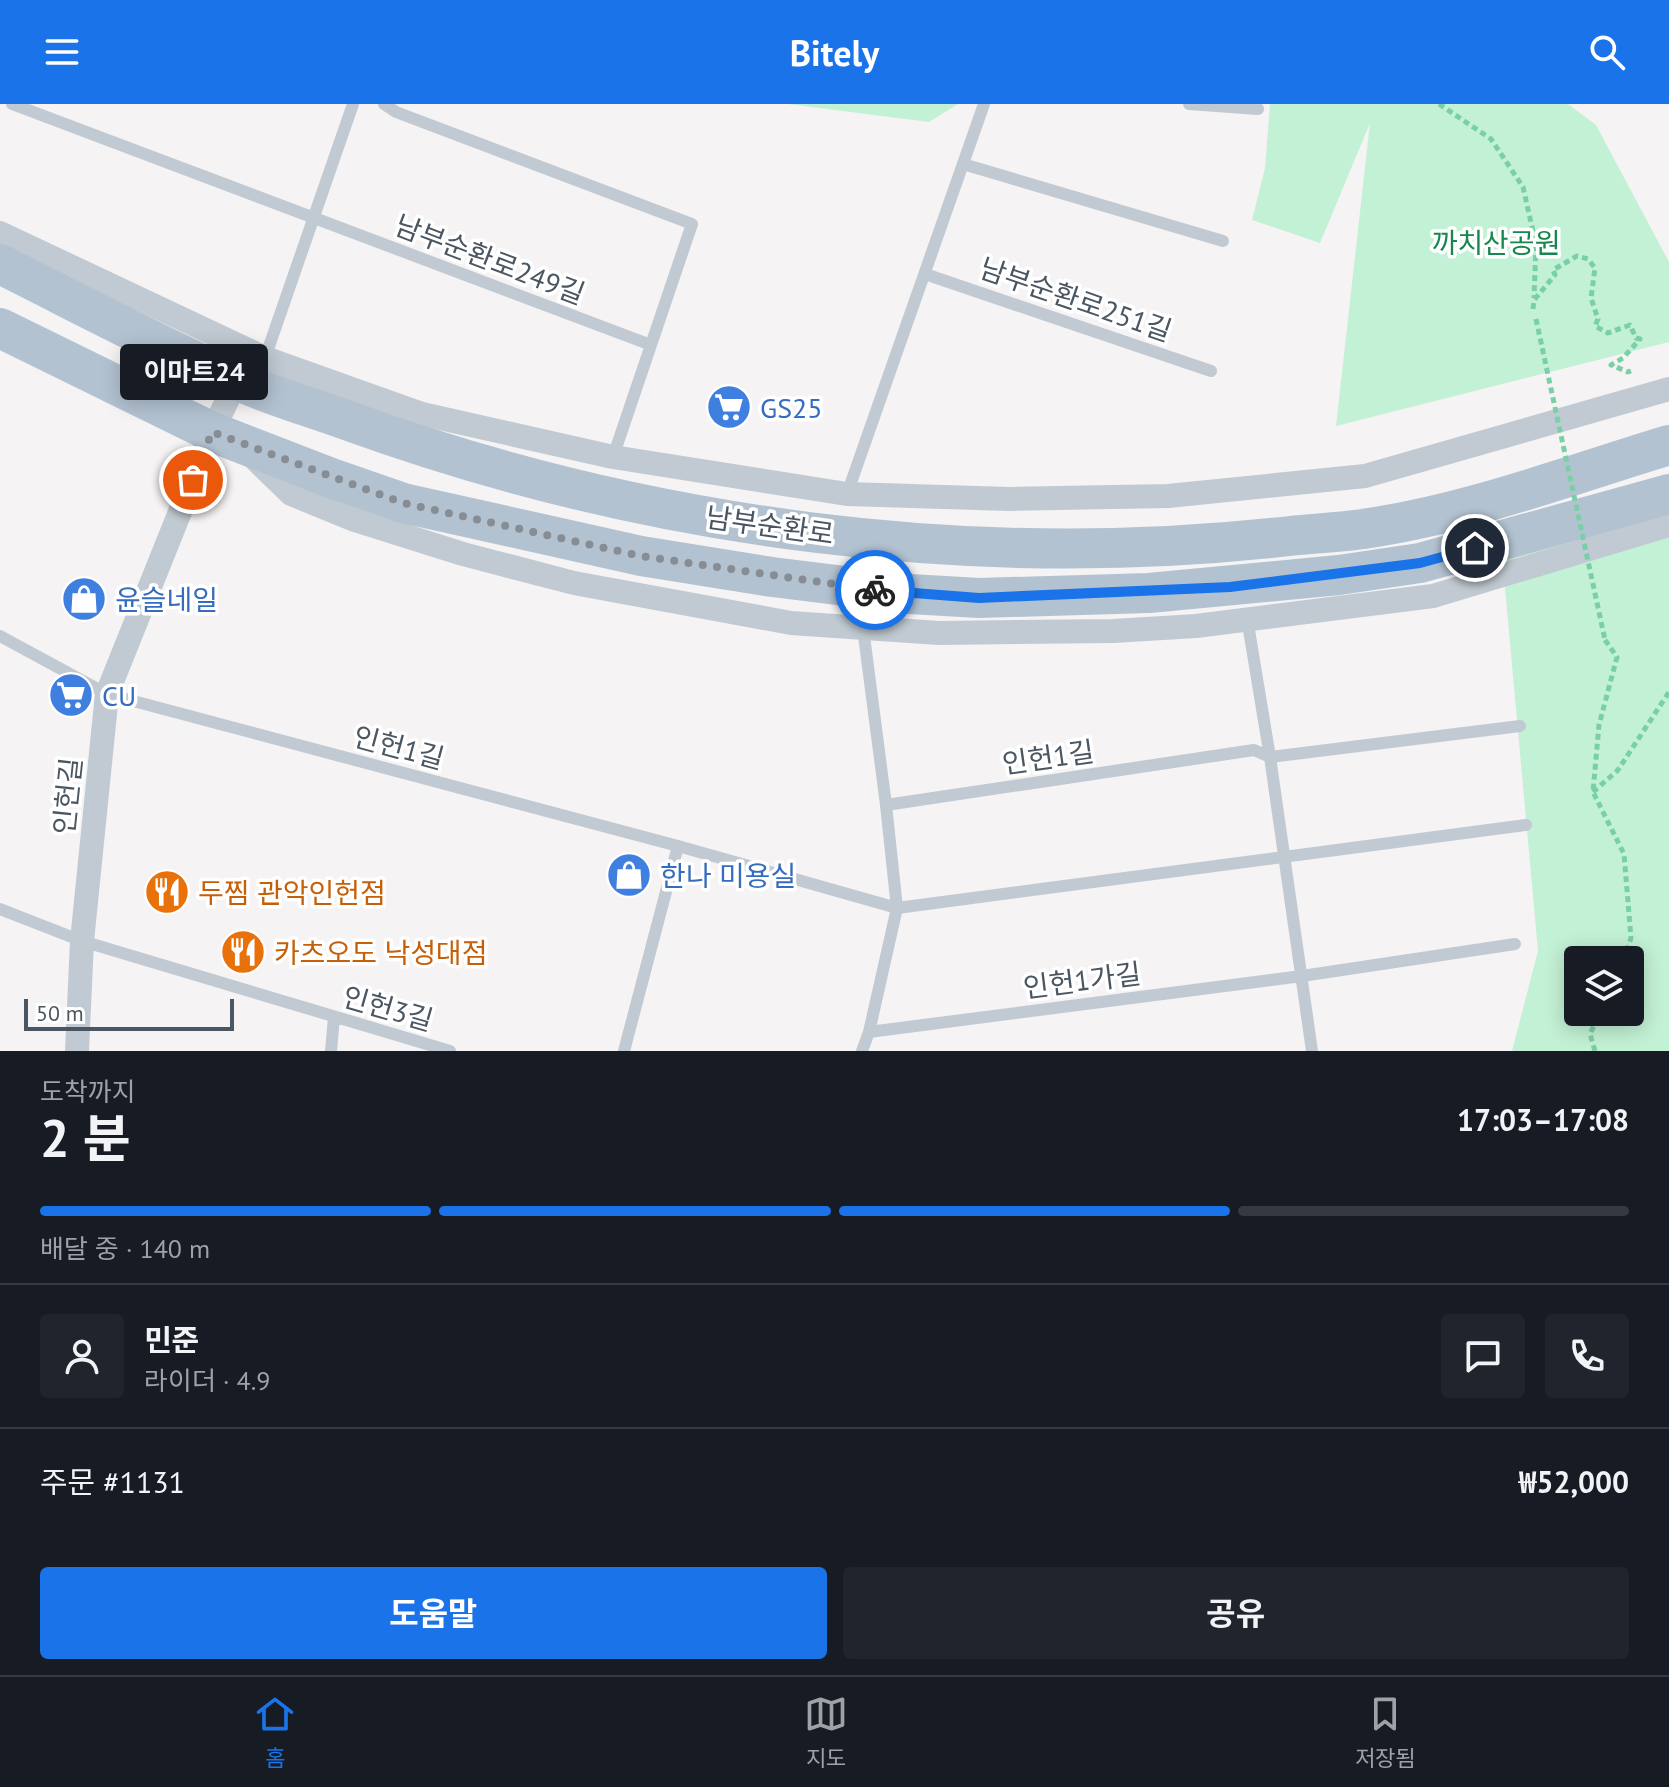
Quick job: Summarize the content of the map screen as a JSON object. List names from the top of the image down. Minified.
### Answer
{"streets":{"main road":["남부순환로"],"street":["인헌길"],"lane":["남부순환로249길","남부순환로251길","인헌1길","인헌1가길","인헌3길"]},"crossings":[["남부순환로","인헌길"],["인헌1길","인헌길"],["인헌길","인헌3길"]],"parks":["까치산공원"],"places":{"supermarket":["GS25","CU"],"other":["이마트24"],"shop":["윤슬네일","한나 미용실"],"restaurant":["두찜 관악인헌점","카츠오도 낙성대점"]},"scale_bar":"50 m","page":{"header":"Bitely","bubble":"이마트24","scale":"50 m","heading":["2 분","도착까지","17:03–17:08"],"panel":["민준","라이더 · 4.9","주문 #1131","₩52,000"],"bar":"배달 중 · 140 m","buttons":["도움말","공유"],"tabs":["홈","지도","저장됨"]}}
